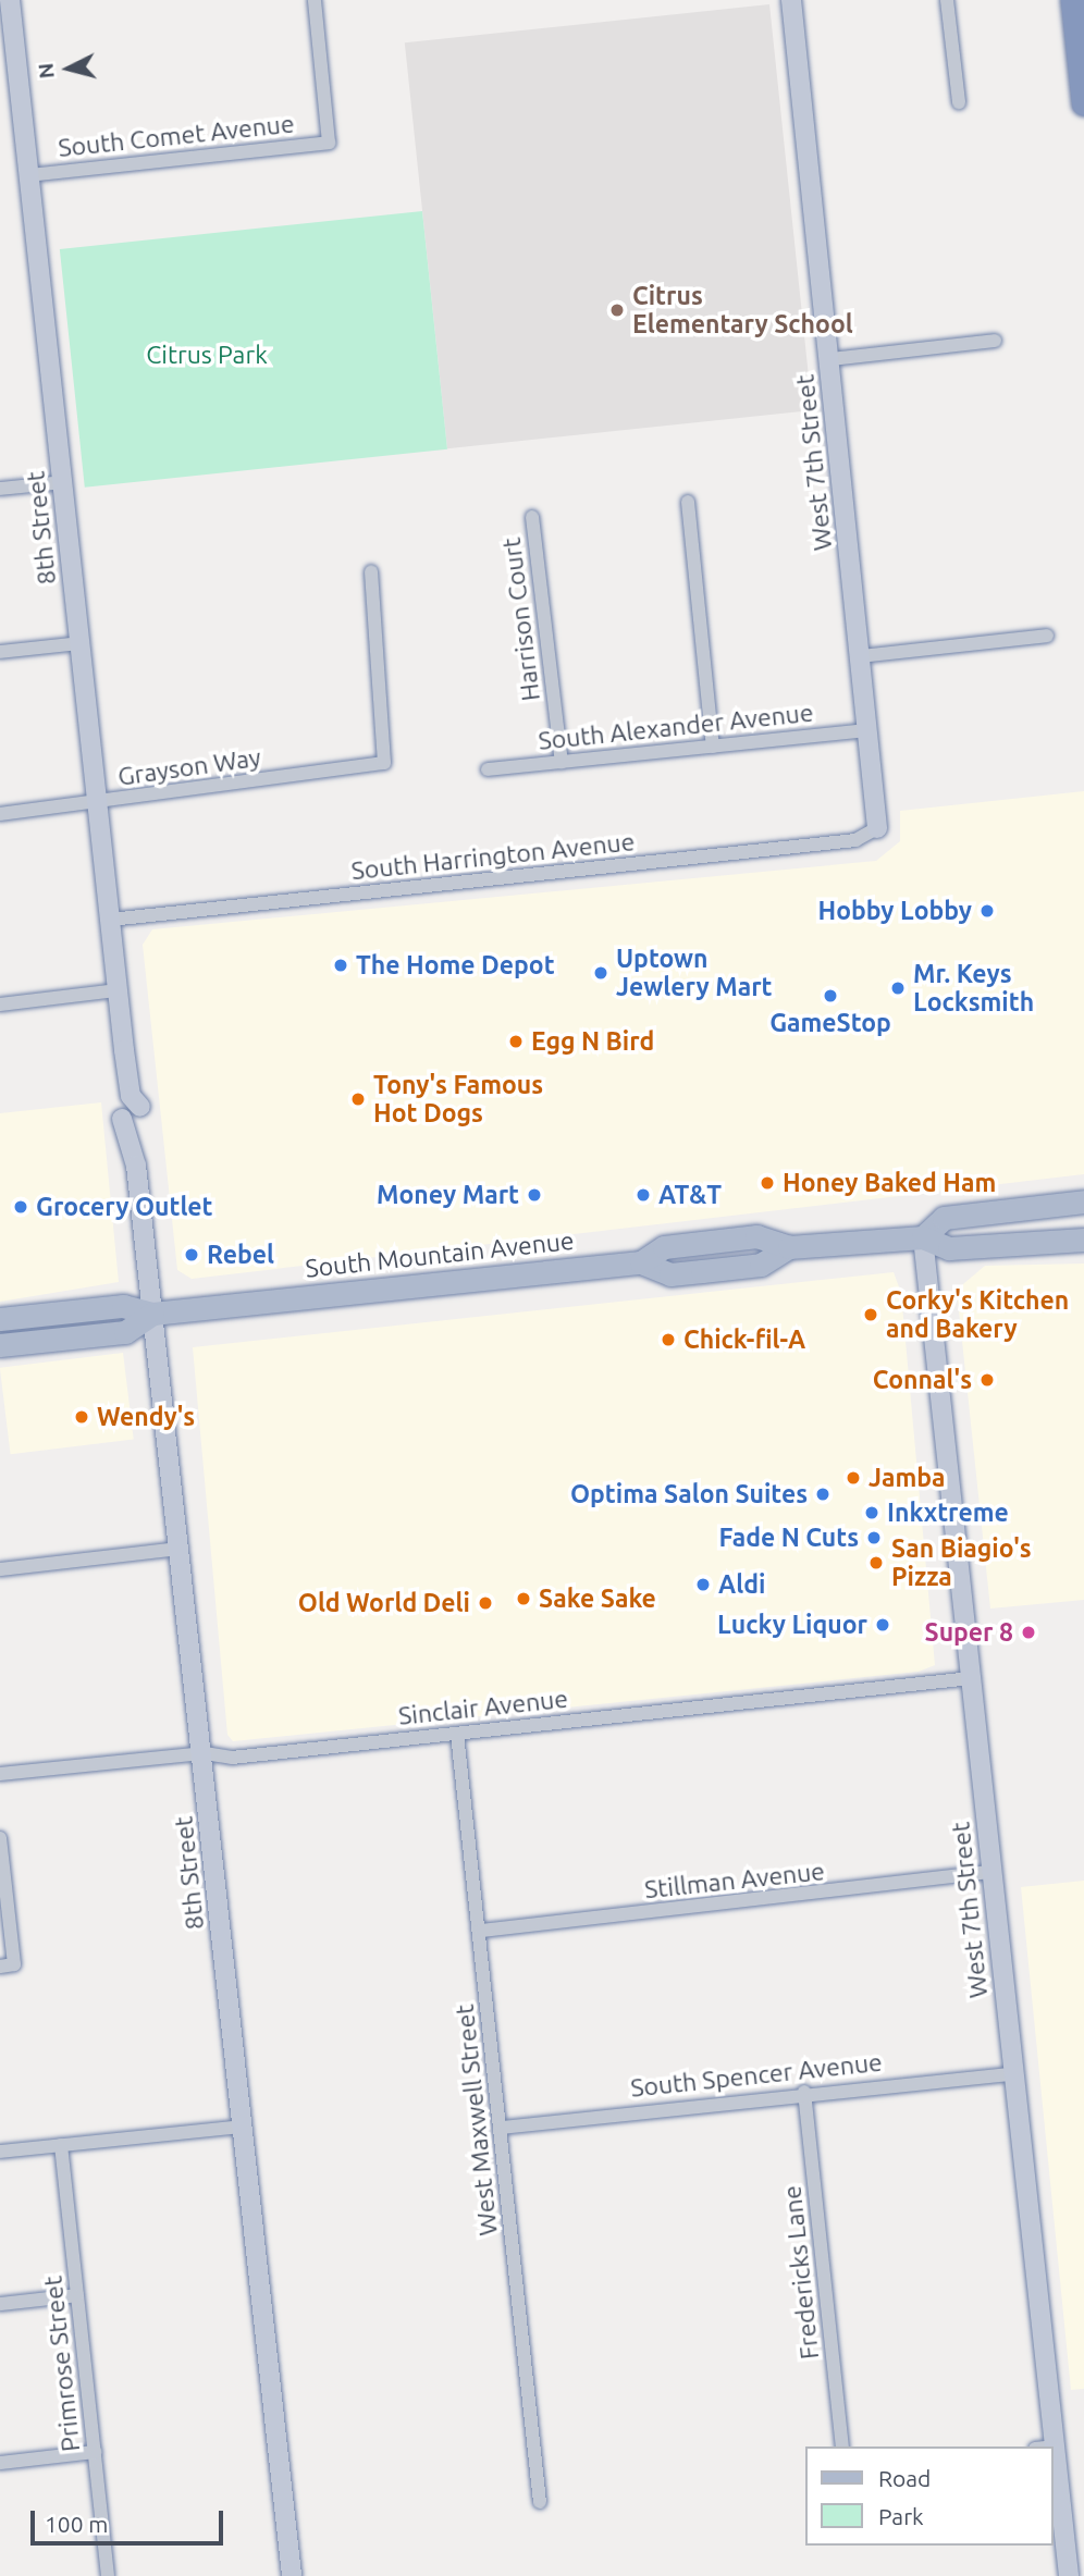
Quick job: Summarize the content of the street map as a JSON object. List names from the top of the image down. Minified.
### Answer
{"streets":{"main road":["South Mountain Avenue"],"street":["South Comet Avenue","West 7th Street","8th Street","Harrison Court","South Alexander Avenue","Grayson Way","South Harrington Avenue","Sinclair Avenue","Stillman Avenue","South Spencer Avenue","West Maxwell Street","Fredericks Lane","Primrose Street"]},"crossings":[["South Comet Avenue","8th Street"],["West 7th Street","South Alexander Avenue"],["West 7th Street","South Harrington Avenue"],["West 7th Street","South Mountain Avenue"],["West 7th Street","Sinclair Avenue"],["West 7th Street","Stillman Avenue"],["West 7th Street","South Spencer Avenue"],["8th Street","Grayson Way"],["8th Street","South Harrington Avenue"],["8th Street","South Mountain Avenue"],["8th Street","Sinclair Avenue"],["Harrison Court","South Alexander Avenue"],["Sinclair Avenue","West Maxwell Street"],["Stillman Avenue","West Maxwell Street"],["South Spencer Avenue","West Maxwell Street"],["South Spencer Avenue","Fredericks Lane"]],"parks":["Citrus Park"],"places":["Citrus Elementary School","Hobby Lobby","The Home Depot","Uptown Jewlery Mart","Mr. Keys Locksmith","GameStop","Egg N Bird","Tony's Famous Hot Dogs","Honey Baked Ham","Money Mart","AT&T","Grocery Outlet","Rebel","Corky's Kitchen and Bakery","Chick-fil-A","Connal's","Wendy's","Jamba","Optima Salon Suites","Inkxtreme","Fade N Cuts","San Biagio's Pizza","Aldi","Sake Sake","Old World Deli","Lucky Liquor","Super 8"],"legend":["Road","Park"],"scale_bar":"100 m","north":"left"}
